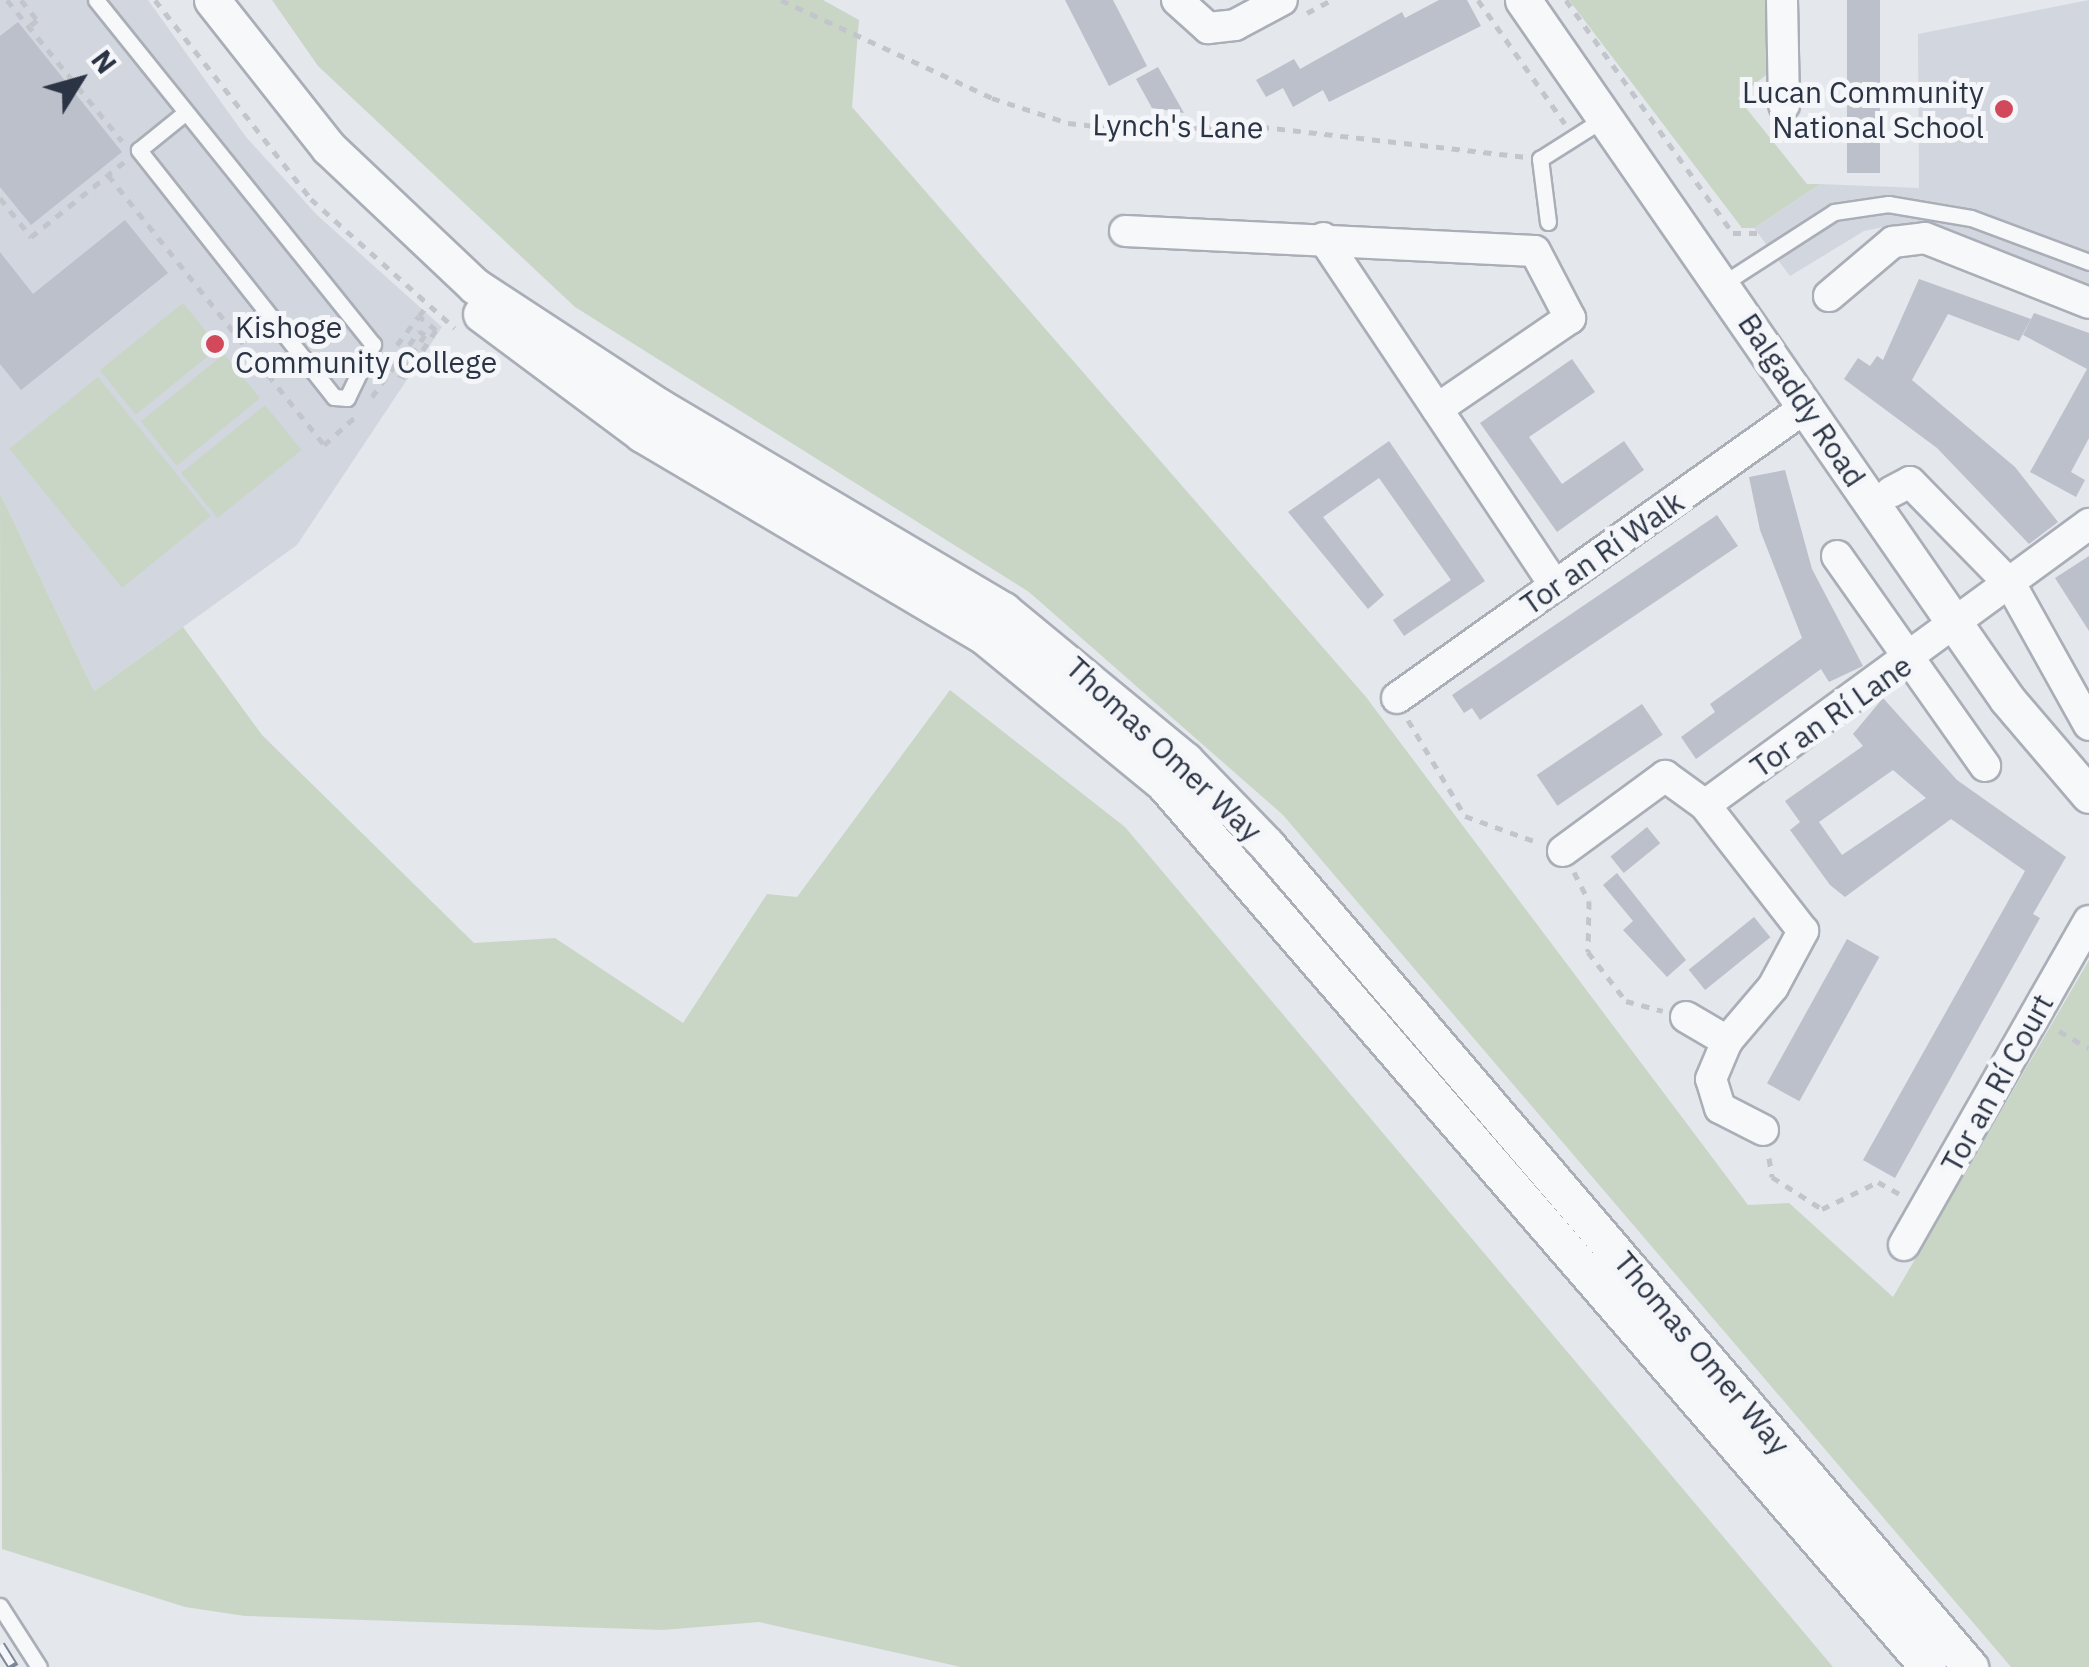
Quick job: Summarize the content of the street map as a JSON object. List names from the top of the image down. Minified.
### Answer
{"streets":{"street":["Balgaddy Road","Tor an Rí Walk","Tor an Rí Lane","Thomas Omer Way","Tor an Rí Court"],"path":["Lynch's Lane"]},"crossings":[["Balgaddy Road","Tor an Rí Walk"],["Balgaddy Road","Tor an Rí Lane"]],"places":["Lucan Community National School","Kishoge Community College"],"north":"top right"}
